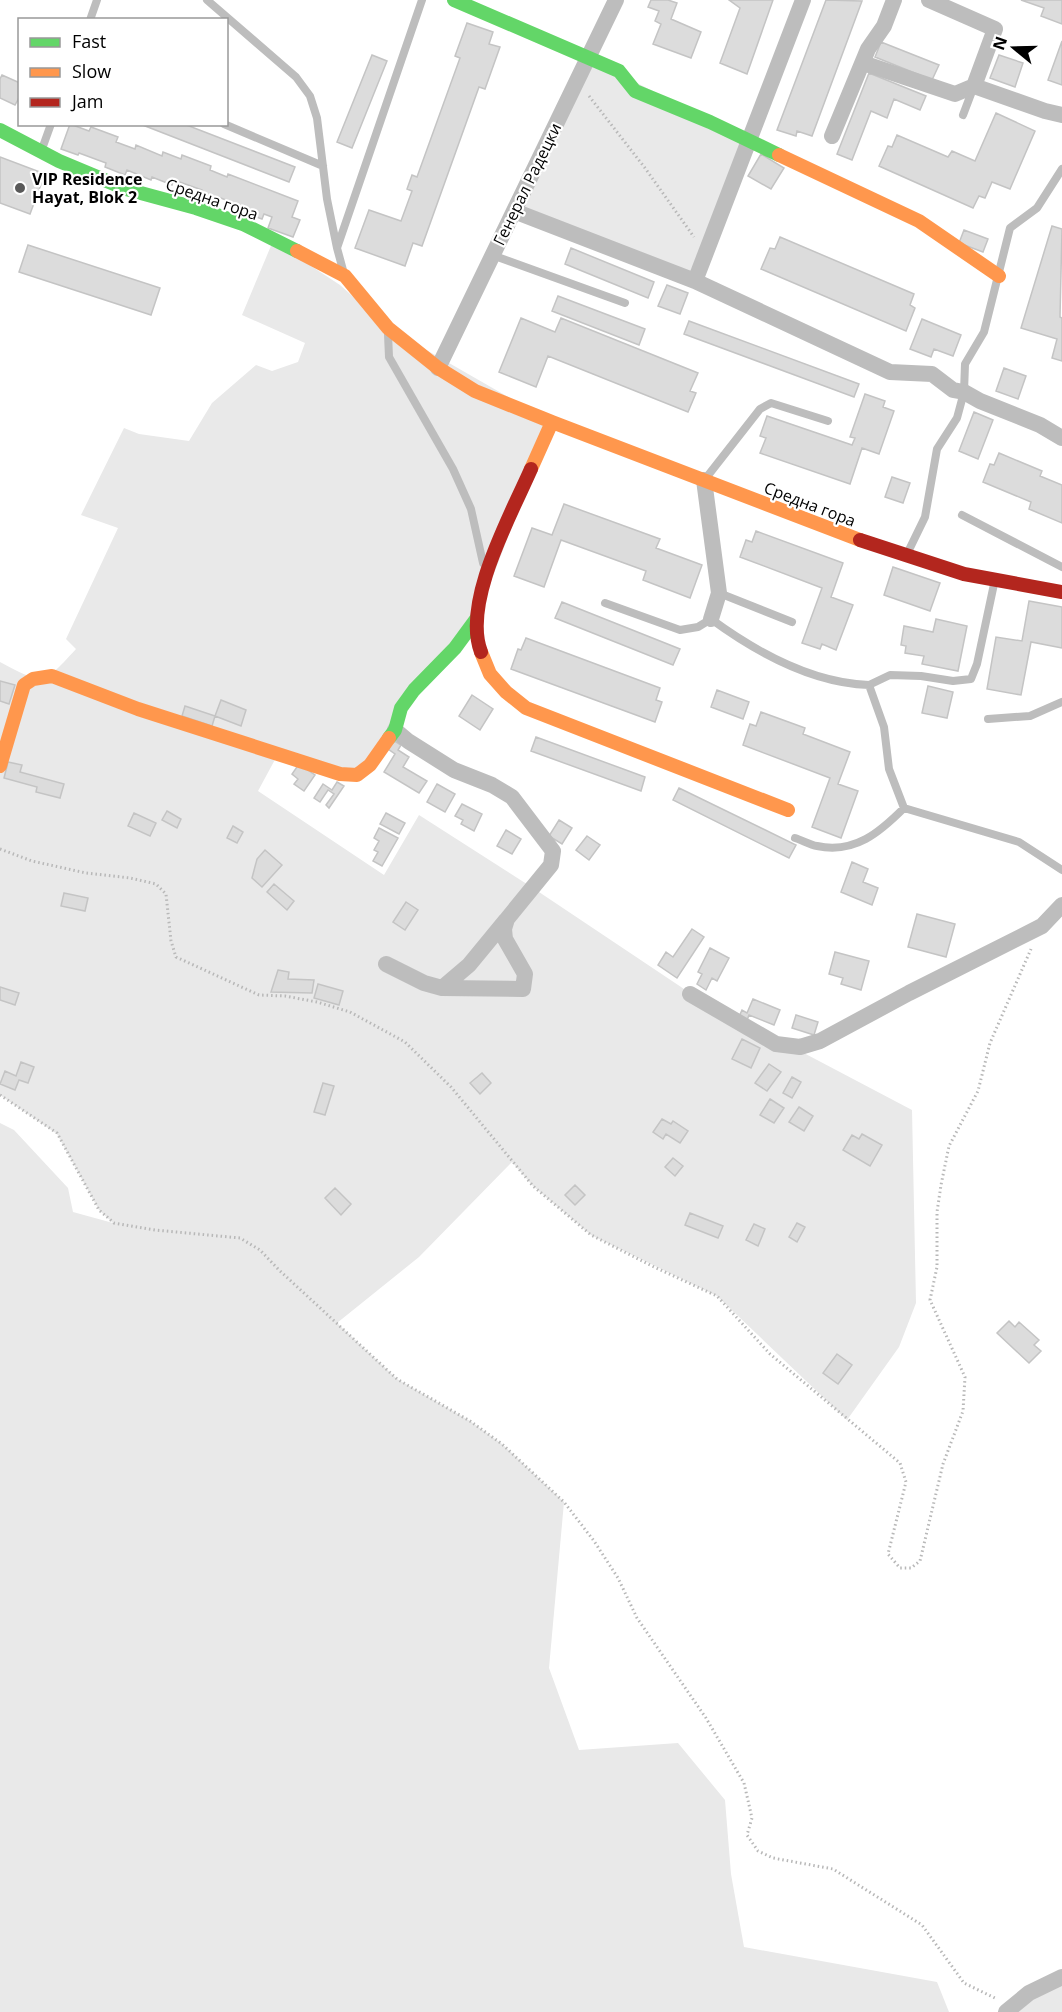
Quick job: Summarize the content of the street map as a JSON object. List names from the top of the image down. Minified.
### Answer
{"streets":{"street":["Генерал Радецки","Средна гора"]},"crossings":[["Генерал Радецки","Средна гора"]],"places":["VIP Residence Hayat, Blok 2"],"legend":["Fast","Slow","Jam"],"north":"left"}
